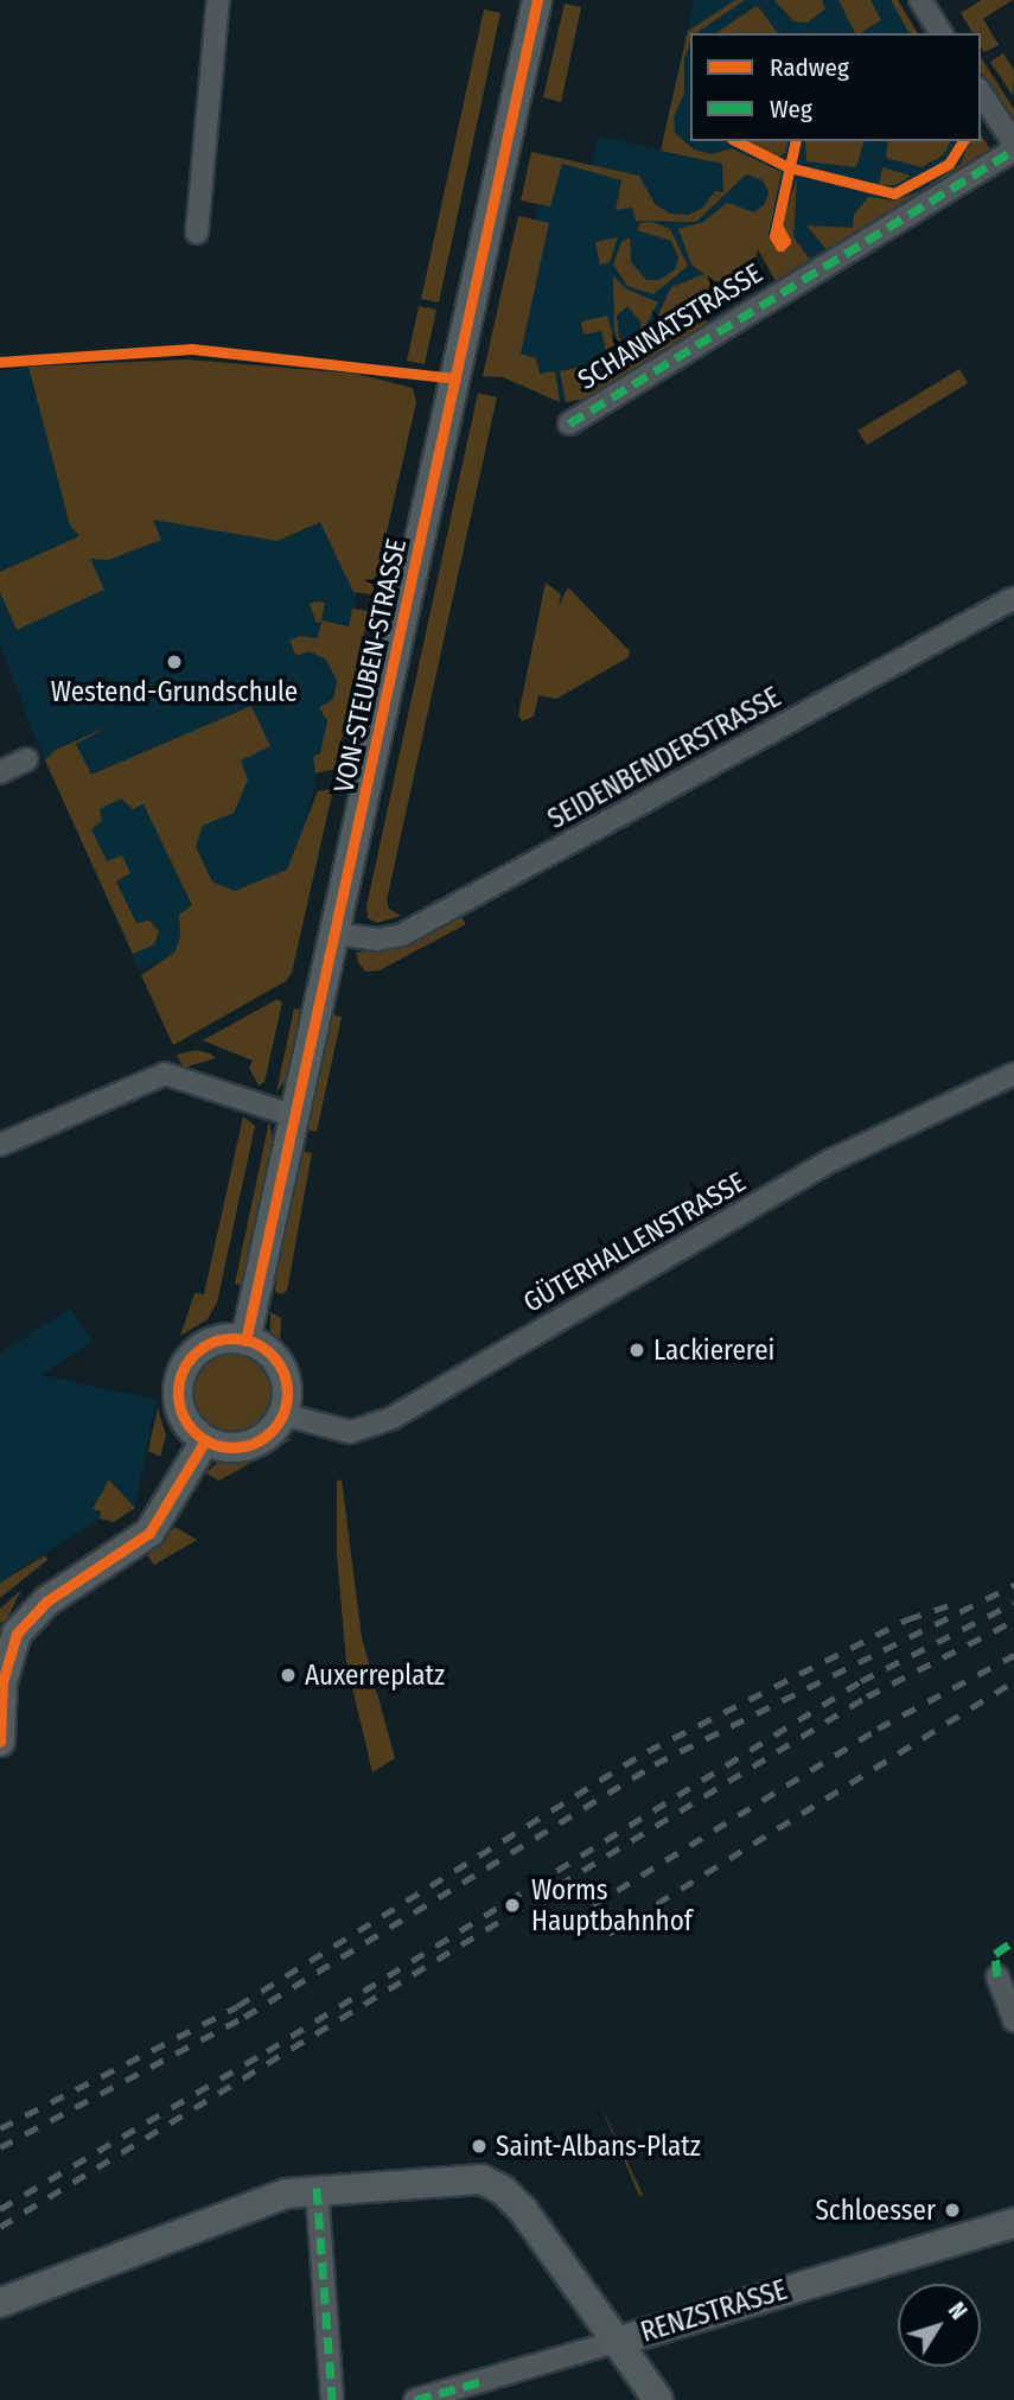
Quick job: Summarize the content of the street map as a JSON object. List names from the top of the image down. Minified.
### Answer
{"streets":{"street":["SCHANNATSTRASSE","VON-STEUBEN-STRASSE","SEIDENBENDERSTRASSE","GÜTERHALLENSTRASSE","RENZSTRASSE"]},"crossings":[["VON-STEUBEN-STRASSE","SEIDENBENDERSTRASSE"],["VON-STEUBEN-STRASSE","GÜTERHALLENSTRASSE"]],"places":["Westend-Grundschule","Lackiererei","Auxerreplatz","Worms Hauptbahnhof","Saint-Albans-Platz","Schloesser"],"legend":["Radweg","Weg"],"north":"top right"}
